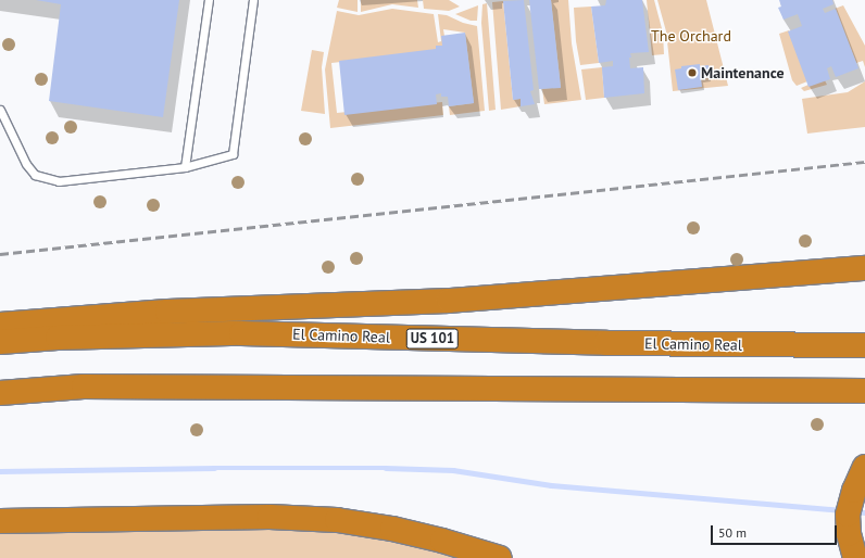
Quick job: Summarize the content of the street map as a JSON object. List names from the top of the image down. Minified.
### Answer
{"streets":{"highway":["El Camino Real","US 101"]},"parks":["The Orchard"],"places":["Maintenance"],"scale_bar":"50 m"}
